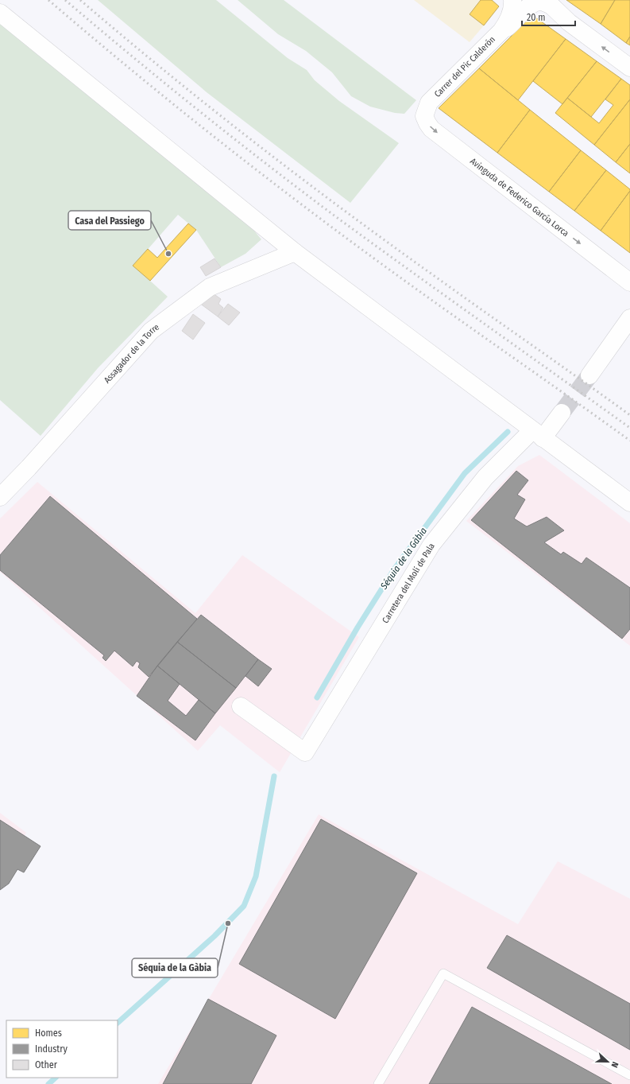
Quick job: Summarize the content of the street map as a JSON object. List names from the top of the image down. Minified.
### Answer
{"streets":{"street":["Carrer del Pic Calderón","Avinguda de Federico García Lorca","Assagador de la Torre","Carretera del Molí de Pala"]},"crossings":[["Carrer del Pic Calderón","Avinguda de Federico García Lorca"]],"one_way":["Avinguda de Federico García Lorca"],"water":["Séquia de la Gàbia"],"places":["Casa del Passiego","Séquia de la Gàbia"],"legend":["Homes","Industry","Other"],"scale_bar":"20 m","north":"right"}
